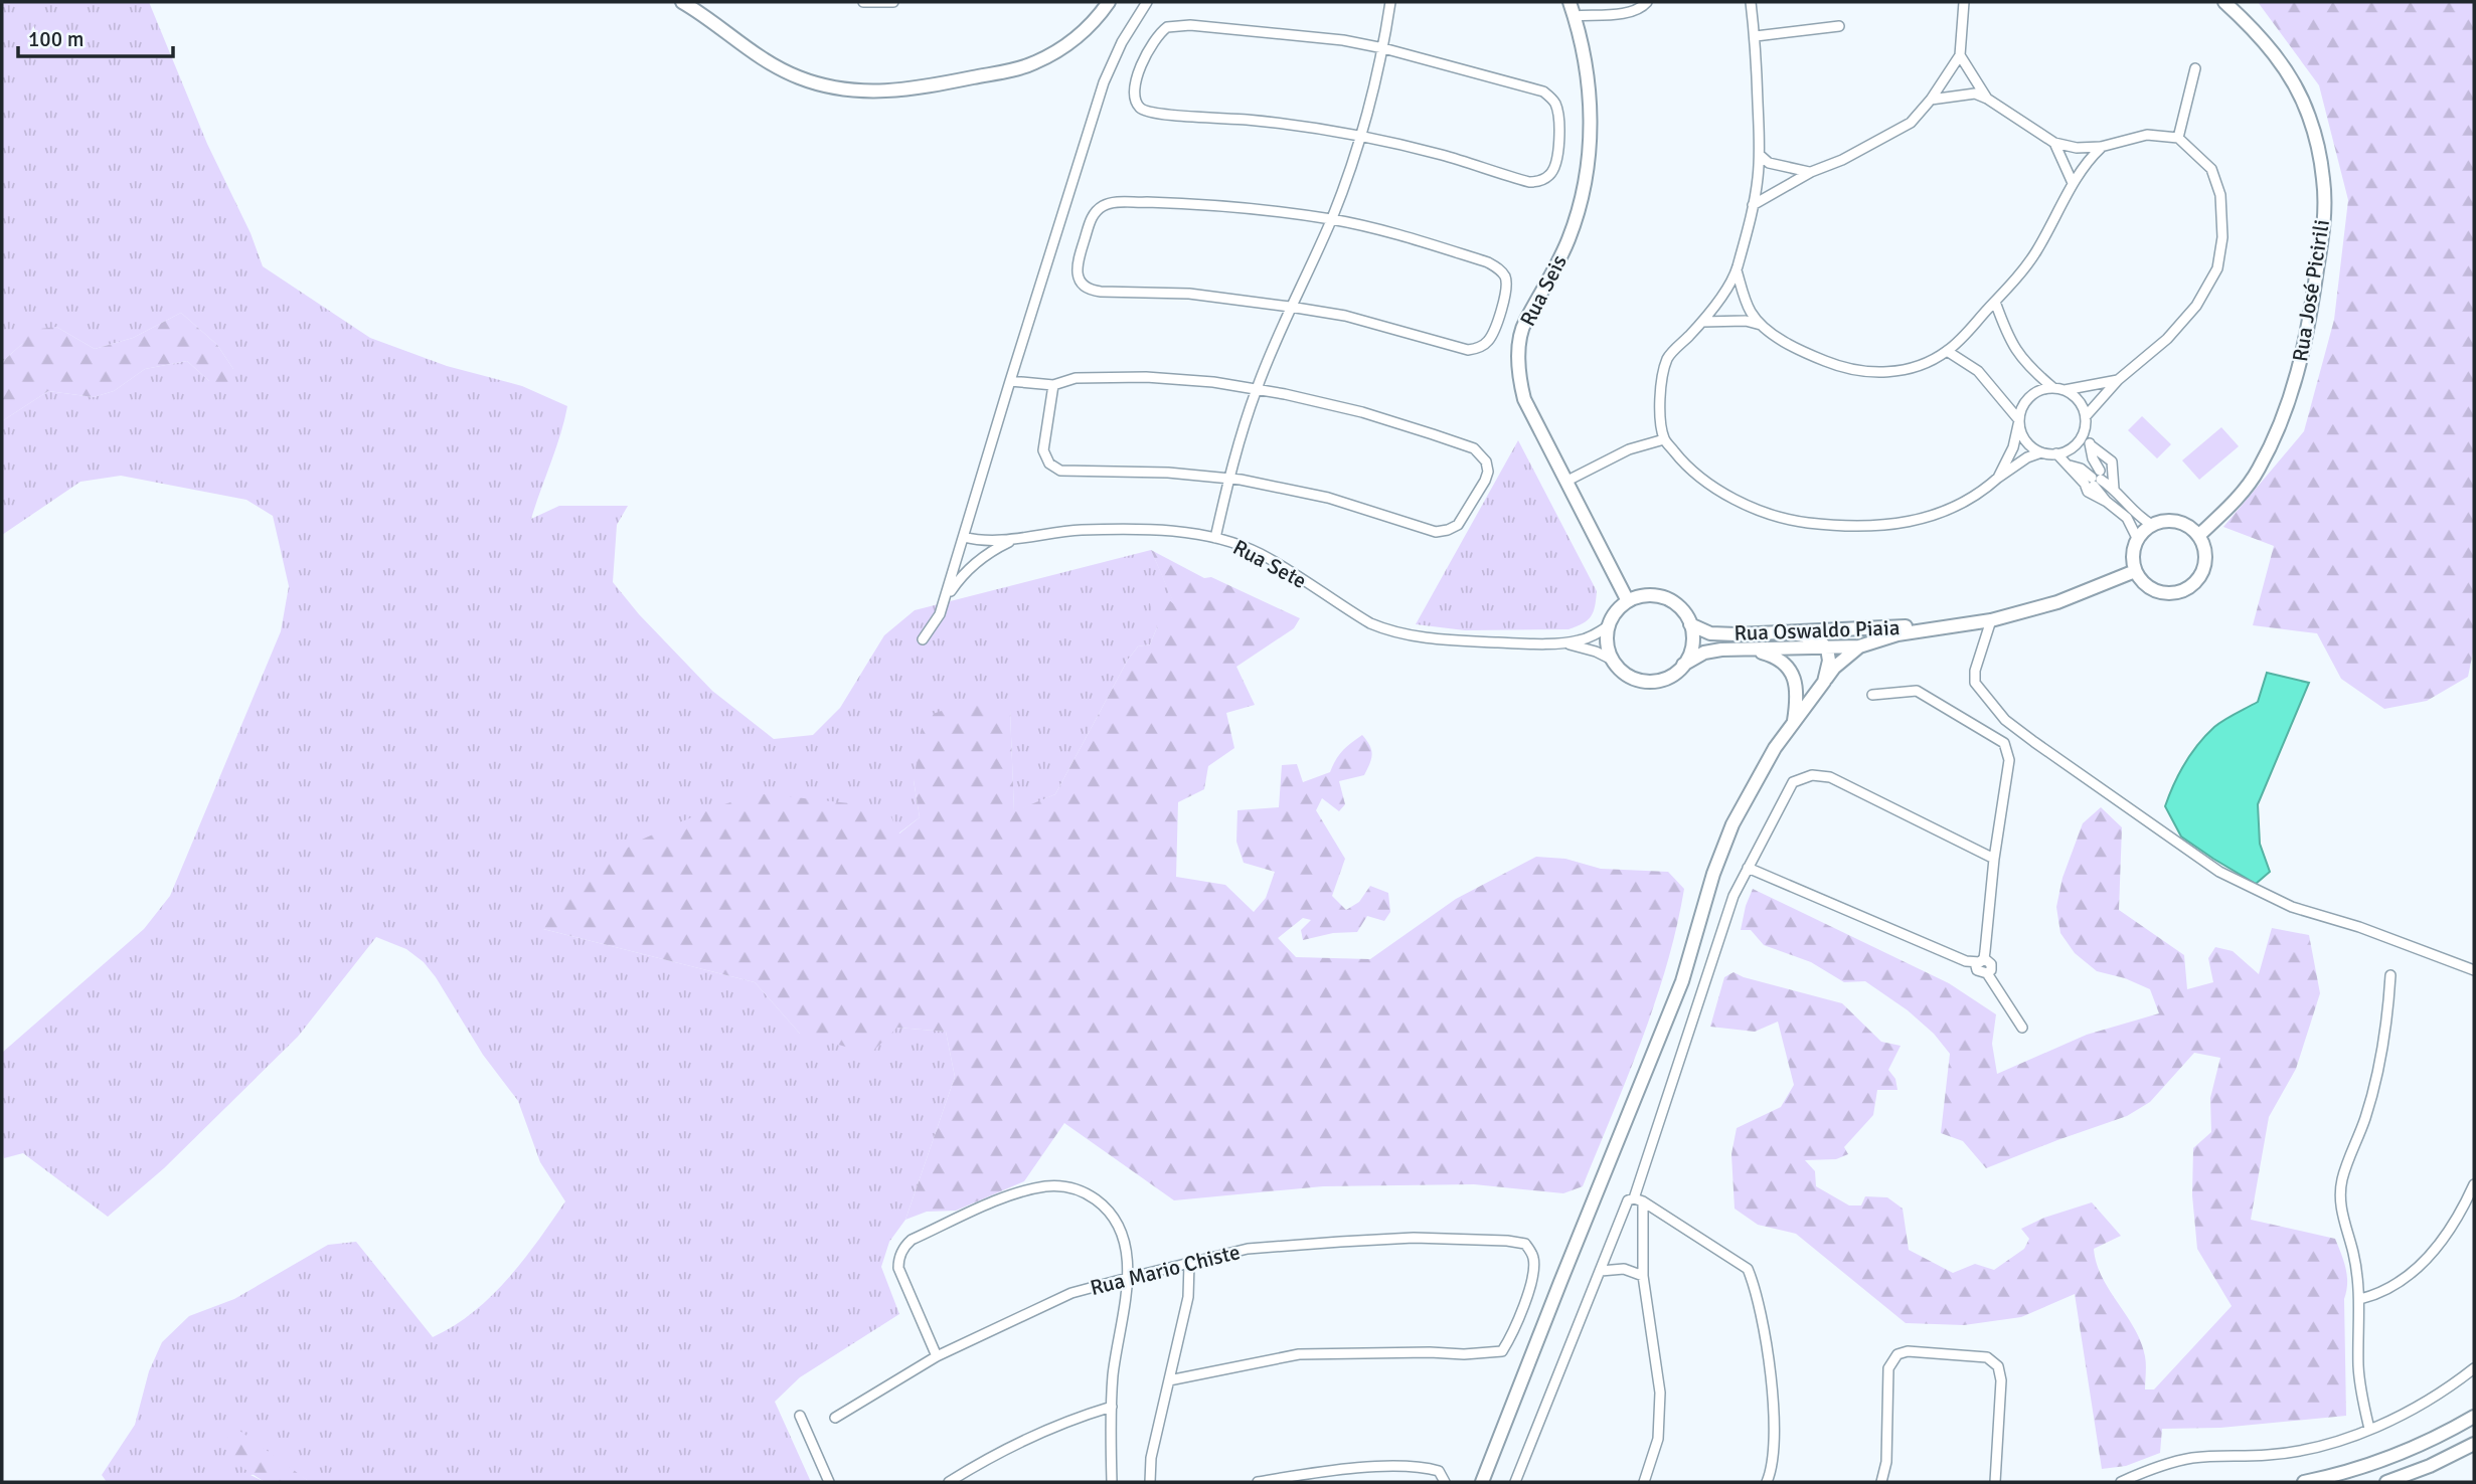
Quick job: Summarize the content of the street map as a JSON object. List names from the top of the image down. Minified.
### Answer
{"streets":{"street":["Rua Seis","Rua José Picirili","Rua Sete","Rua Oswaldo Piaia","Rua Mario Chiste"]},"crossings":[["Rua Seis","Rua Sete"],["Rua Seis","Rua Oswaldo Piaia"],["Rua José Picirili","Rua Oswaldo Piaia"],["Rua Sete","Rua Oswaldo Piaia"]],"scale_bar":"100 m"}
